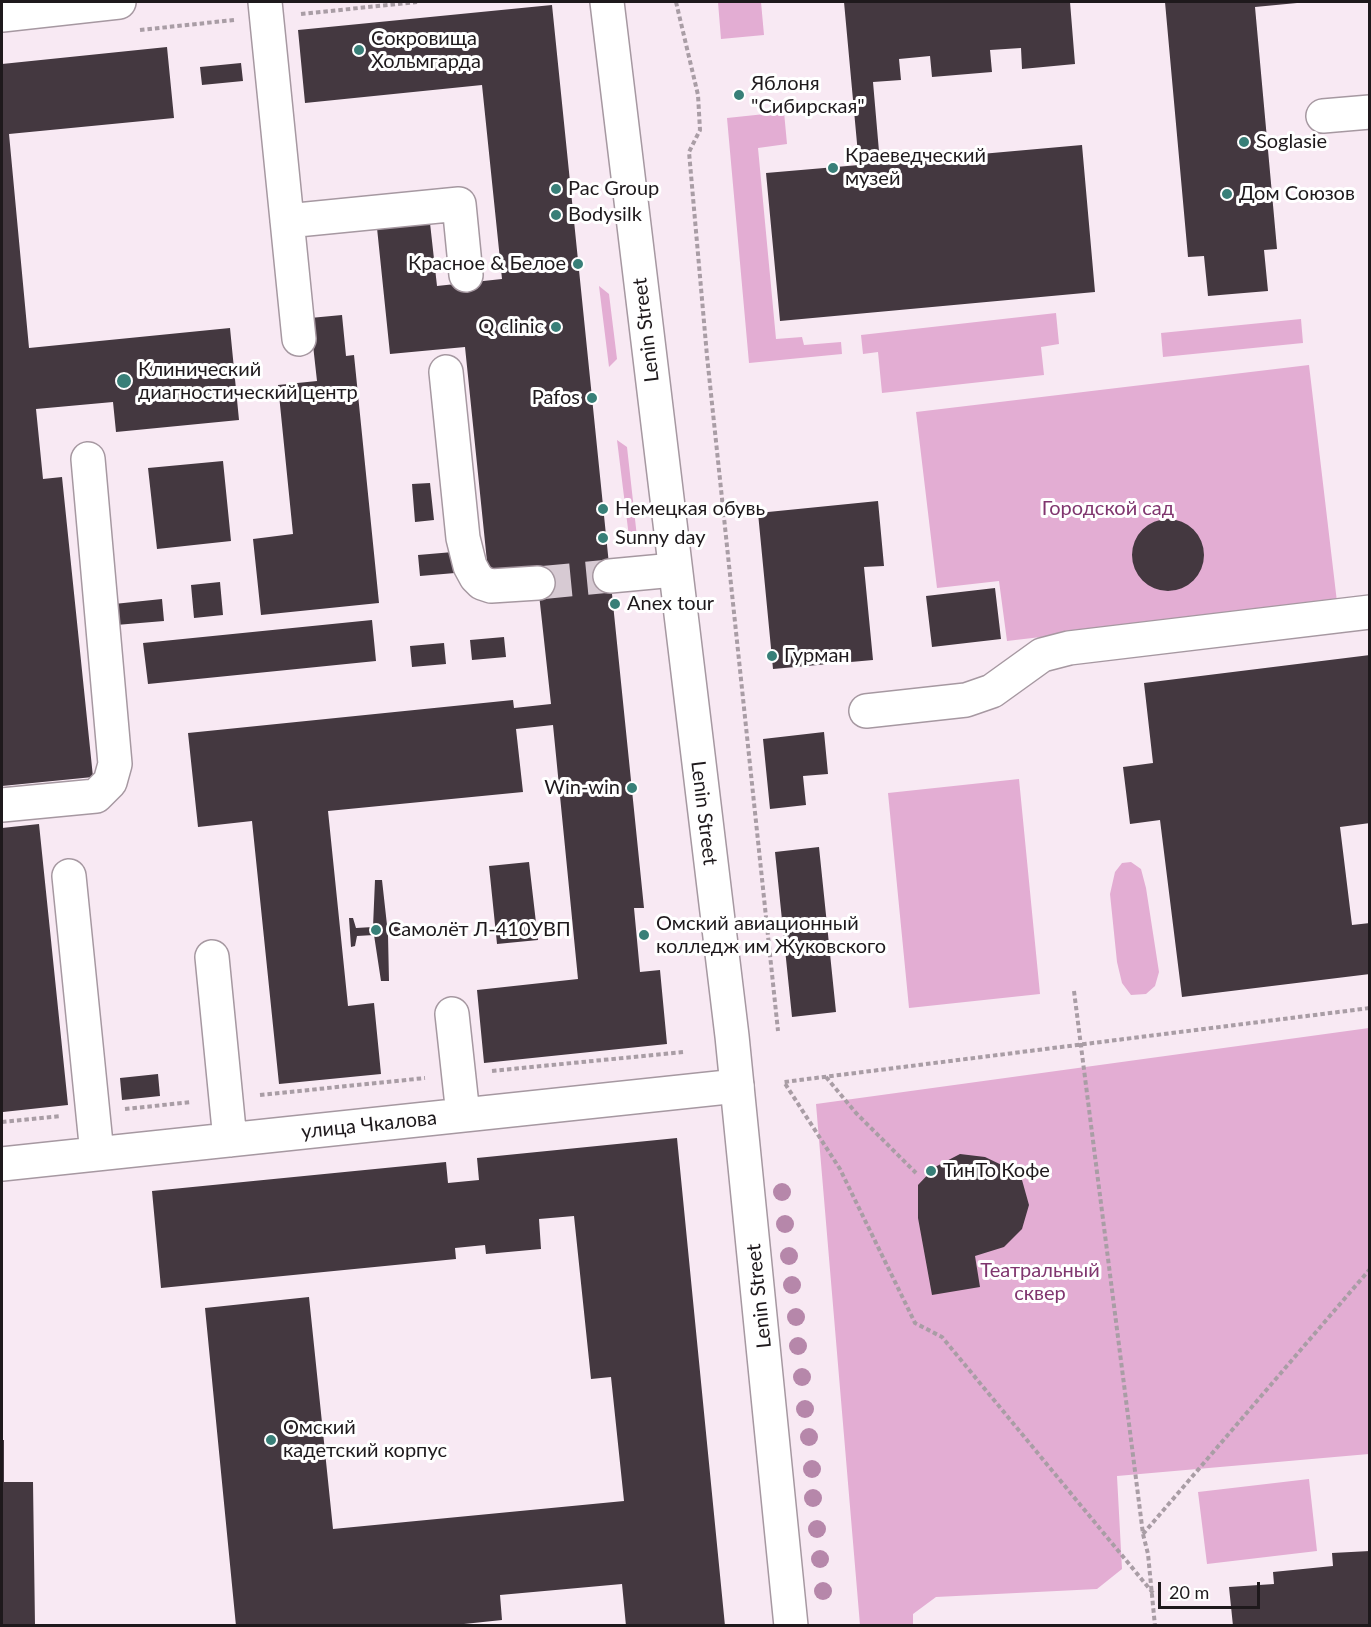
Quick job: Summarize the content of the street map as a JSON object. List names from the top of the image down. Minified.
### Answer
{"streets":{"main road":["Lenin Street","улица Чкалова"]},"crossings":[["Lenin Street","улица Чкалова"]],"parks":["Городской сад","Театральный сквер"],"places":["Сокровища Хольмгарда","Яблоня \"Сибирская\"","Soglasie","Краеведческий музей","Pac Group","Дом Союзов","Bodysilk","Красное & Белое","Q clinic","Клинический диагностический центр","Pafos","Немецкая обувь","Sunny day","Anex tour","Гурман","Win-win","Самолёт Л-410УВП","Омский авиационный колледж им Жуковского","ТинТо Кофе","Омский кадетский корпус"],"scale_bar":"20 m"}
